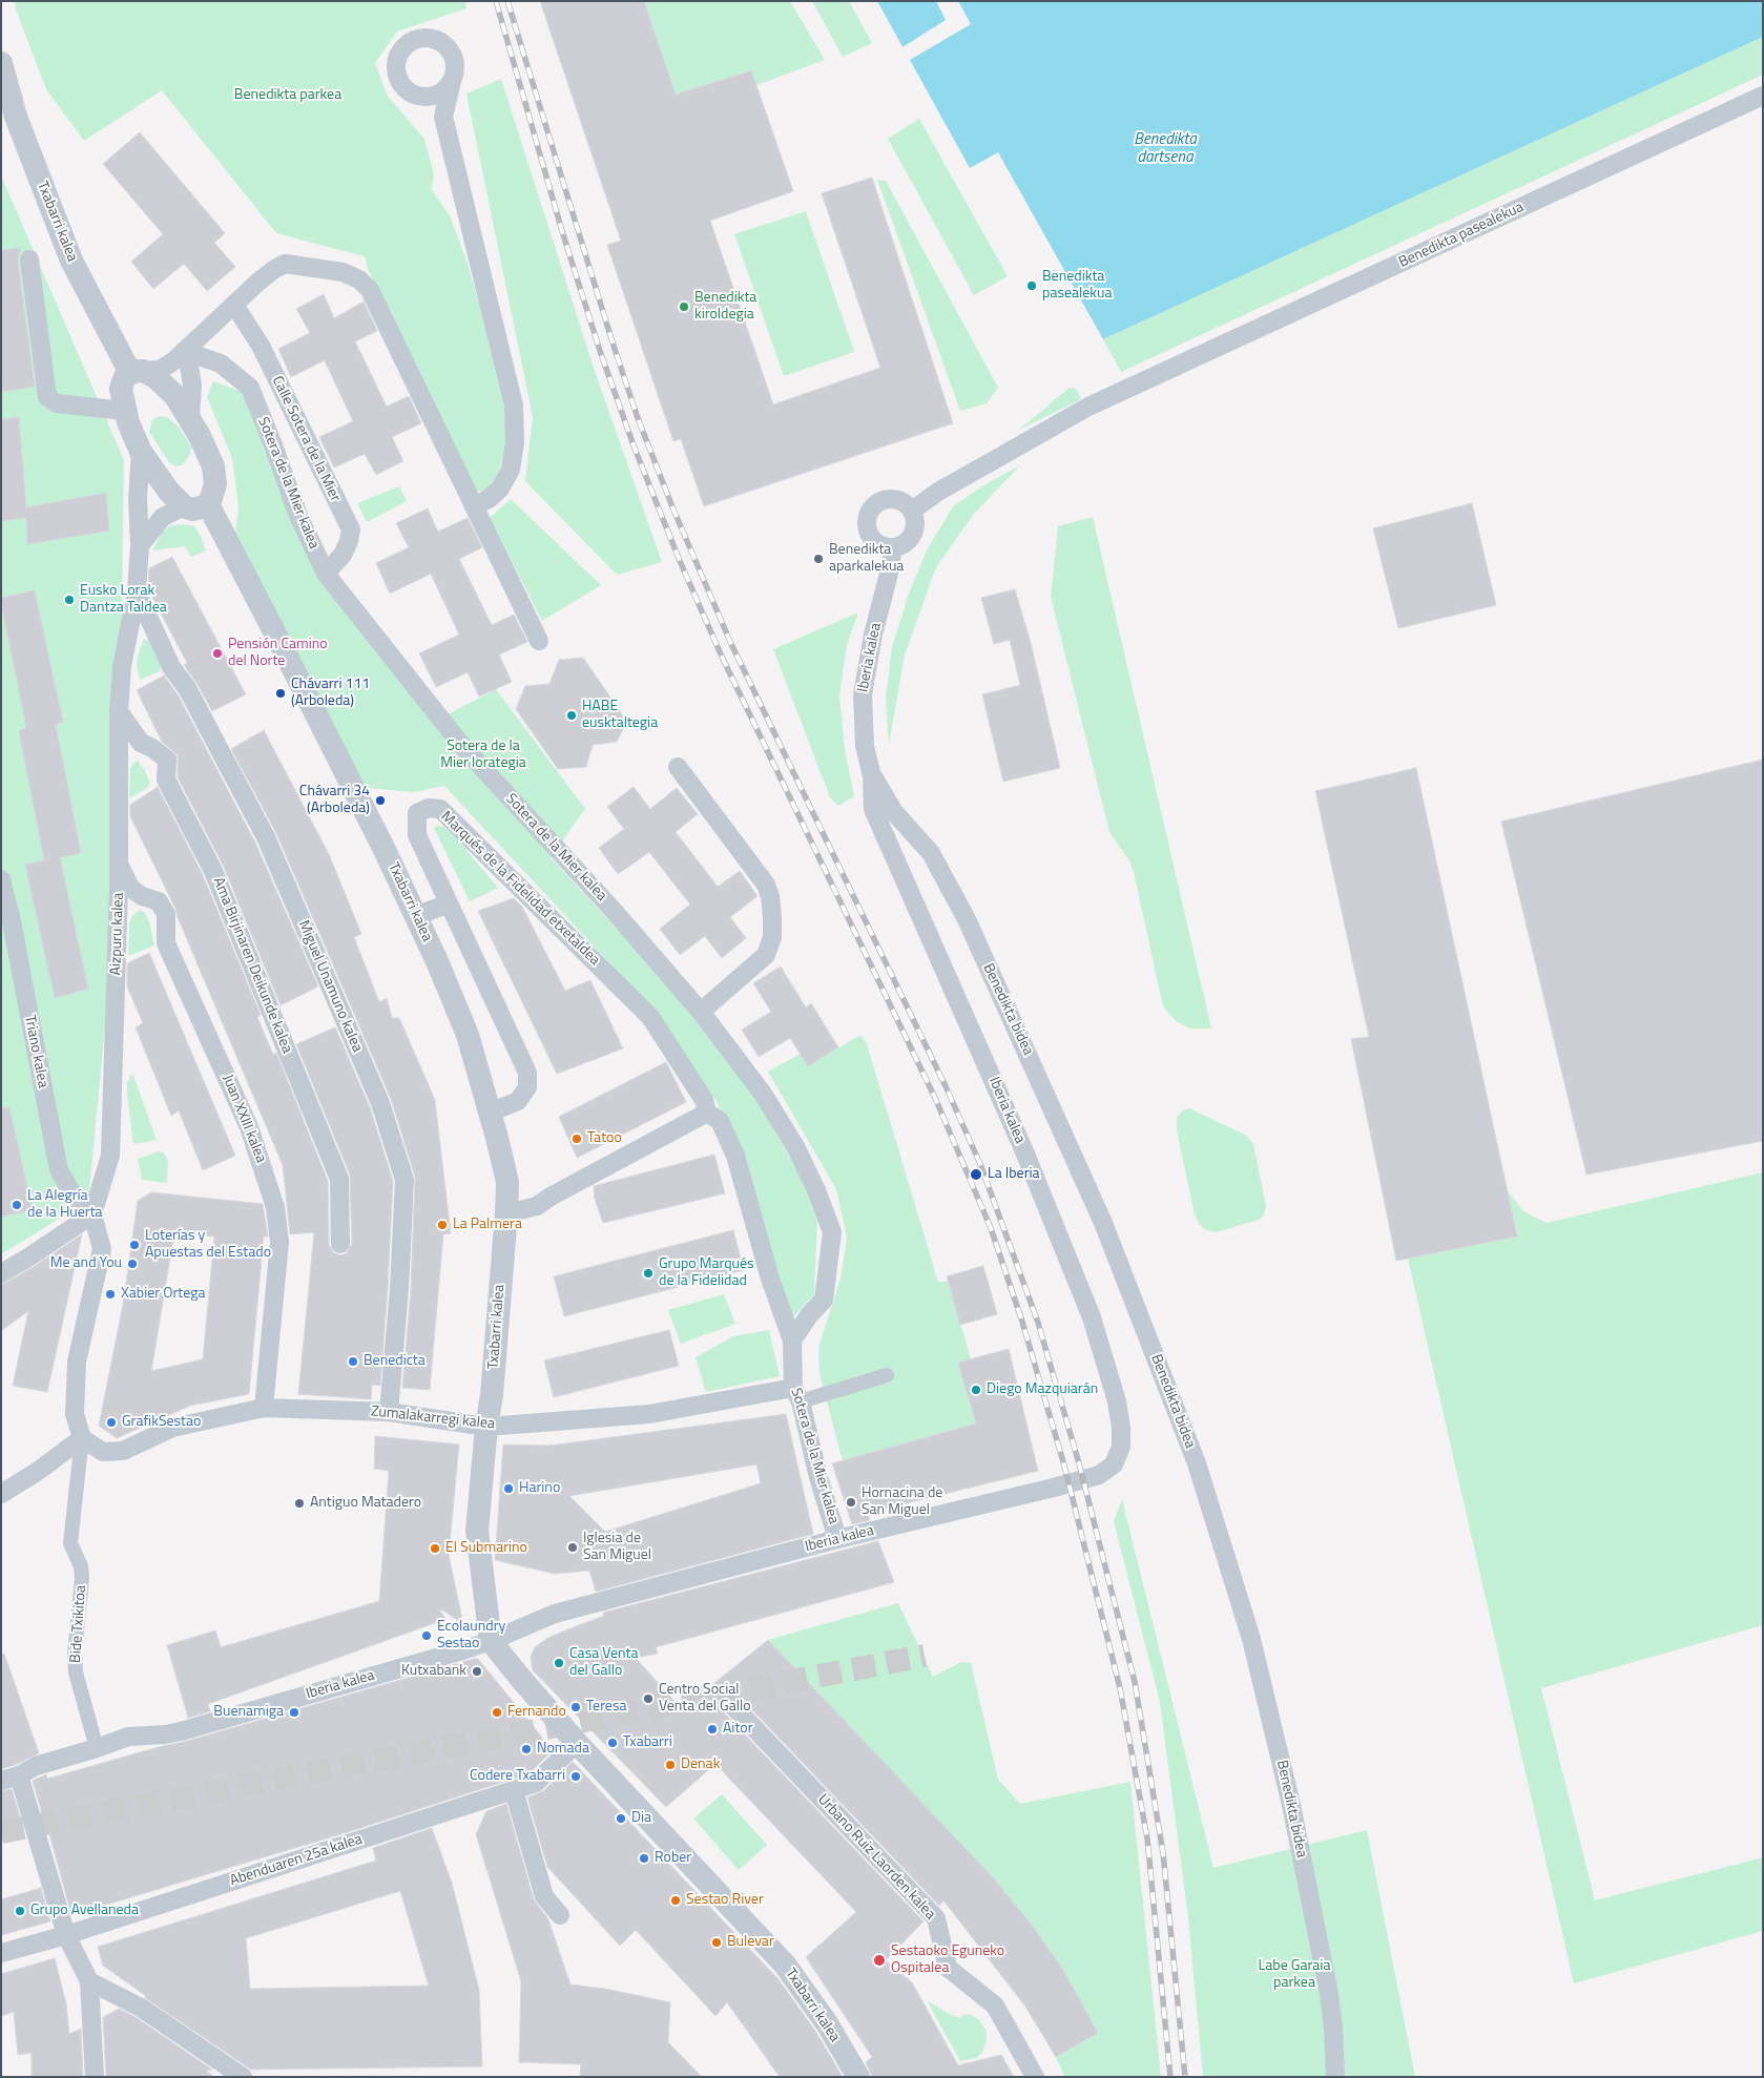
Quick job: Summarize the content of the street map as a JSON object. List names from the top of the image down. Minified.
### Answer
{"streets":{"street":["Txabarri kalea","Benedikta pasealekua","Calle Sotera de la Mier","Sotera de la Mier kalea","Iberia kalea","Marqués de la Fidelidad etxetaldea","Aizpuru kalea","Ama Birjinaren Deikunde kalea","Miguel Unamuno kalea","Benedikta bidea","Triano kalea","Juan XXIII kalea","Zumalakarregi kalea","Bide Txikitoa","Urbano Ruiz Laorden kalea","Abenduaren 25a kalea"]},"crossings":[["Txabarri kalea","Iberia kalea"],["Txabarri kalea","Marqués de la Fidelidad etxetaldea"],["Txabarri kalea","Zumalakarregi kalea"],["Txabarri kalea","Abenduaren 25a kalea"],["Benedikta pasealekua","Iberia kalea"],["Calle Sotera de la Mier","Sotera de la Mier kalea"],["Sotera de la Mier kalea","Iberia kalea"],["Sotera de la Mier kalea","Marqués de la Fidelidad etxetaldea"],["Sotera de la Mier kalea","Zumalakarregi kalea"],["Iberia kalea","Benedikta bidea"],["Iberia kalea","Bide Txikitoa"],["Aizpuru kalea","Ama Birjinaren Deikunde kalea"],["Aizpuru kalea","Miguel Unamuno kalea"],["Aizpuru kalea","Triano kalea"],["Aizpuru kalea","Juan XXIII kalea"],["Miguel Unamuno kalea","Zumalakarregi kalea"],["Juan XXIII kalea","Zumalakarregi kalea"],["Zumalakarregi kalea","Bide Txikitoa"]],"water":["Benedikta dartsena"],"parks":["Benedikta parkea","Sotera de la Mier lorategia","Labe Garaia parkea"],"places":["Benedikta pasealekua","Benedikta kiroldegia","Benedikta aparkalekua","Eusko Lorak Dantza Taldea","Pensión Camino del Norte","Chávarri 111 (Arboleda)","HABE eusktaltegia","Chávarri 34 (Arboleda)","Tatoo","La Iberia","La Alegría de la Huerta","La Palmera","Loterías y Apuestas del Estado","Me and You","Grupo Marqués de la Fidelidad","Xabier Ortega","Benedicta","Diego Mazquiarán","GrafikSestao","Harino","Hornacina de San Miguel","Antiguo Matadero","Iglesia de San Miguel","El Submarino","Ecolaundry Sestao","Casa Venta del Gallo","Kutxabank","Centro Social Venta del Gallo","Teresa","Buenamiga","Fernando","Aitor","Txabarri","Nomada","Denak","Codere Txabarri","Dia","Rober","Sestao River","Grupo Avellaneda","Bulevar","Sestaoko Eguneko Ospitalea"]}
